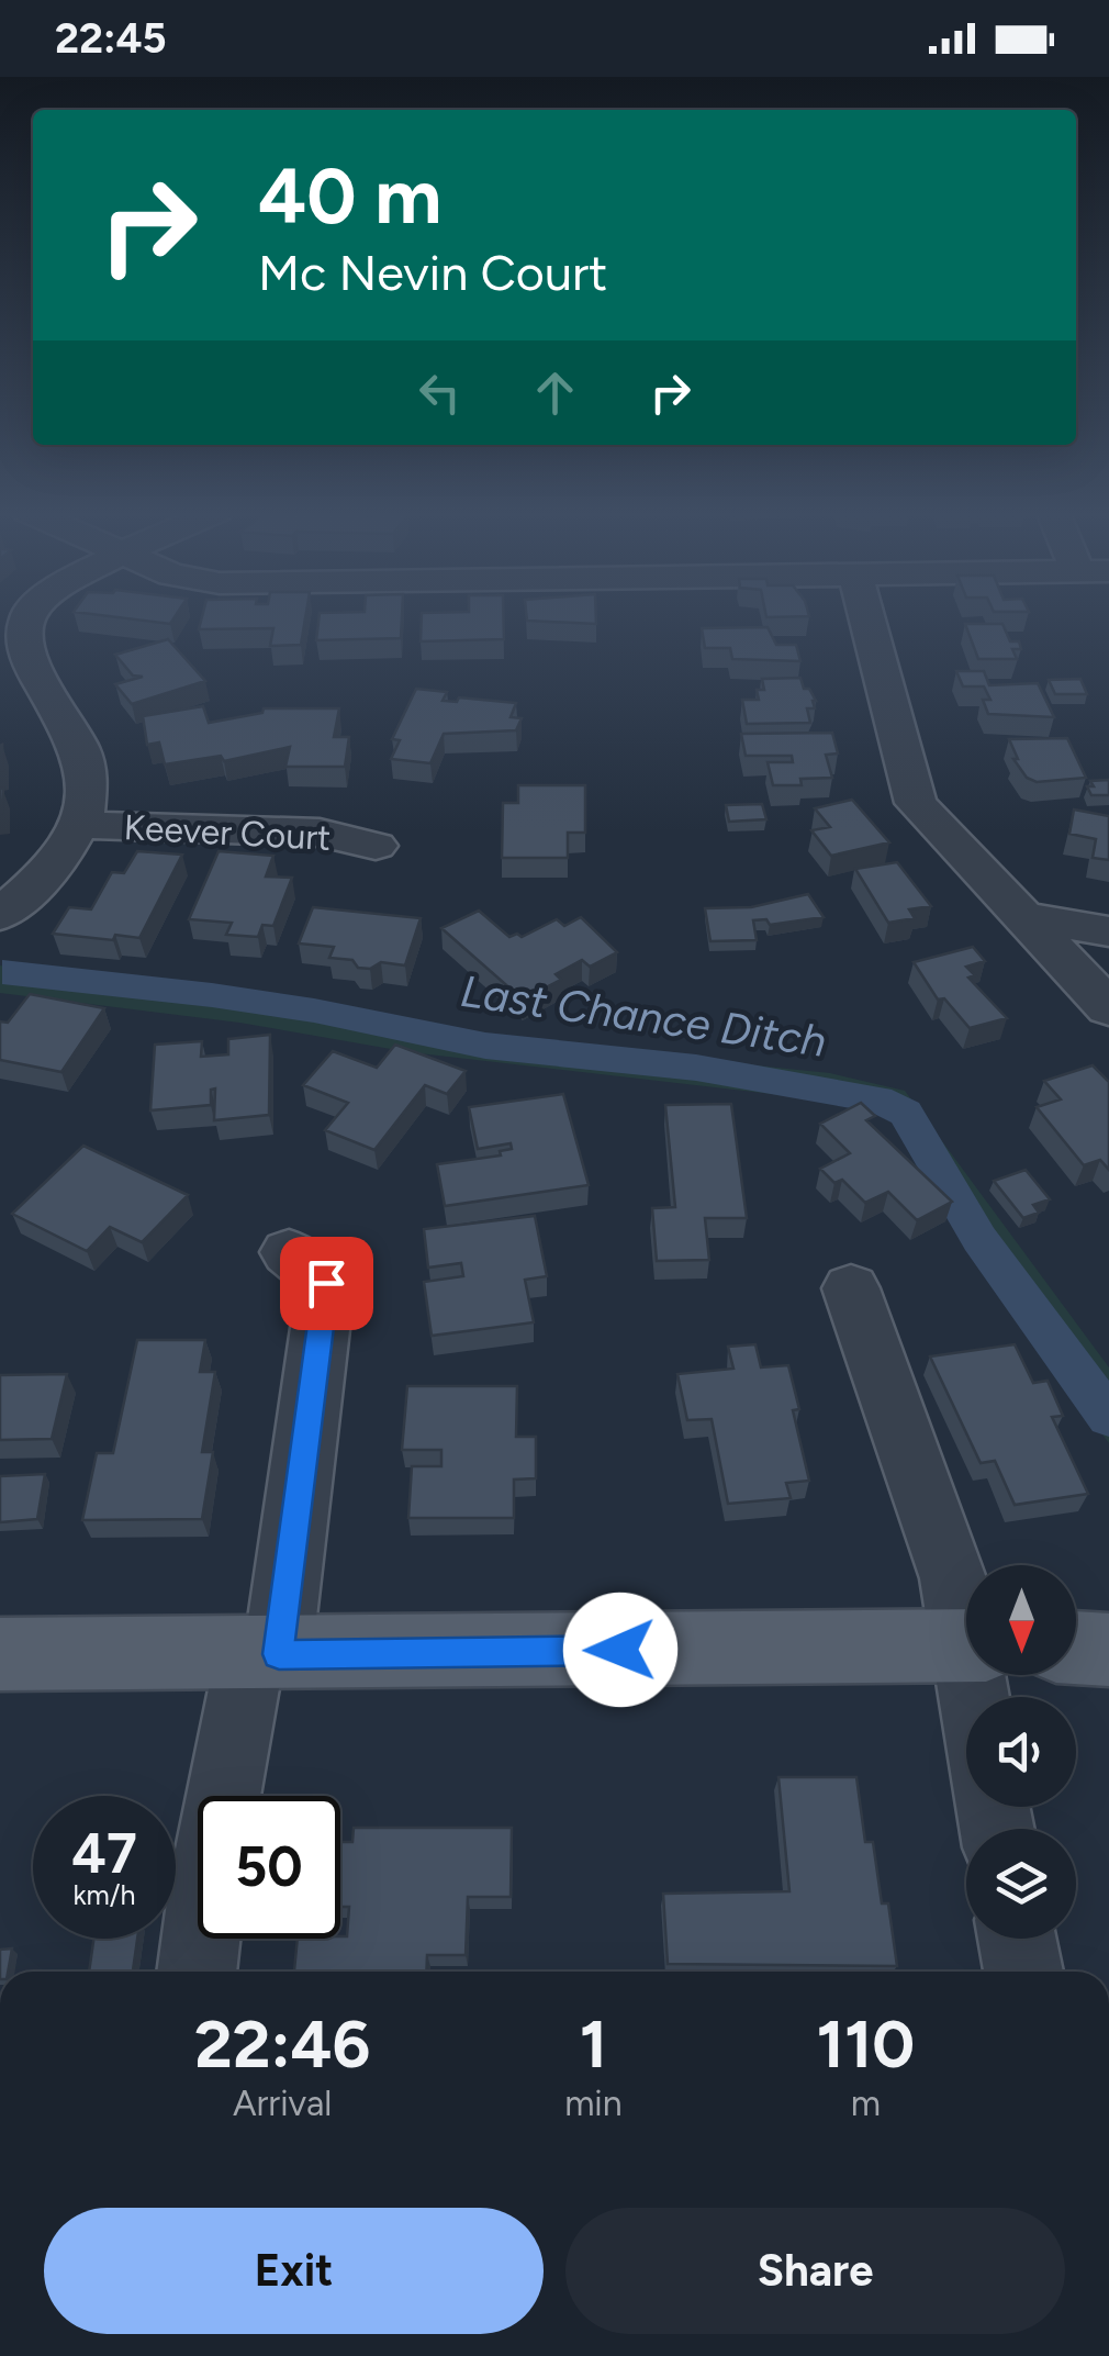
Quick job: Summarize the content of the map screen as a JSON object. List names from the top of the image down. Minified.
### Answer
{"streets":{"street":["Keever Court"]},"water":["Last Chance Ditch"],"north":"bottom","page":{"status":"22:45","turn":["40 m","Mc Nevin Court"],"speed":"47 km/h","limit":"50","eta":["22:46","Arrival","1","min","110","m"],"buttons":["Exit","Share"]}}
